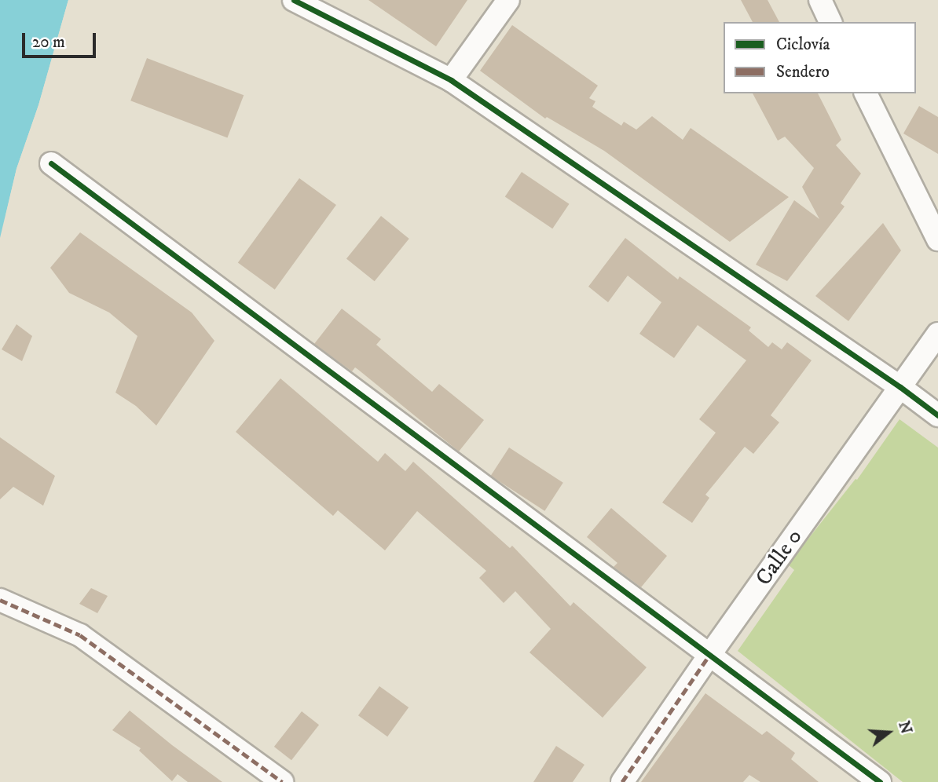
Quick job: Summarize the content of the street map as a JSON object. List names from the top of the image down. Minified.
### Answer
{"streets":{"street":["Calle 0"]},"legend":["Ciclovía","Sendero"],"scale_bar":"20 m","north":"right"}
